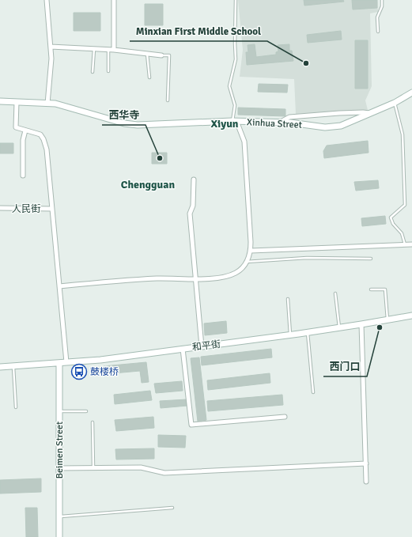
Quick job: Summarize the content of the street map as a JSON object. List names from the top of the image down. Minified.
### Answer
{"streets":{"street":["Xinhua Street","人民街","和平街","Beimen Street"]},"crossings":[["和平街","Beimen Street"]],"districts":["Xiyun","Chengguan"],"places":{"other":["Minxian First Middle School","西华寺","西门口"],"bus stop":["鼓楼桥"]}}
